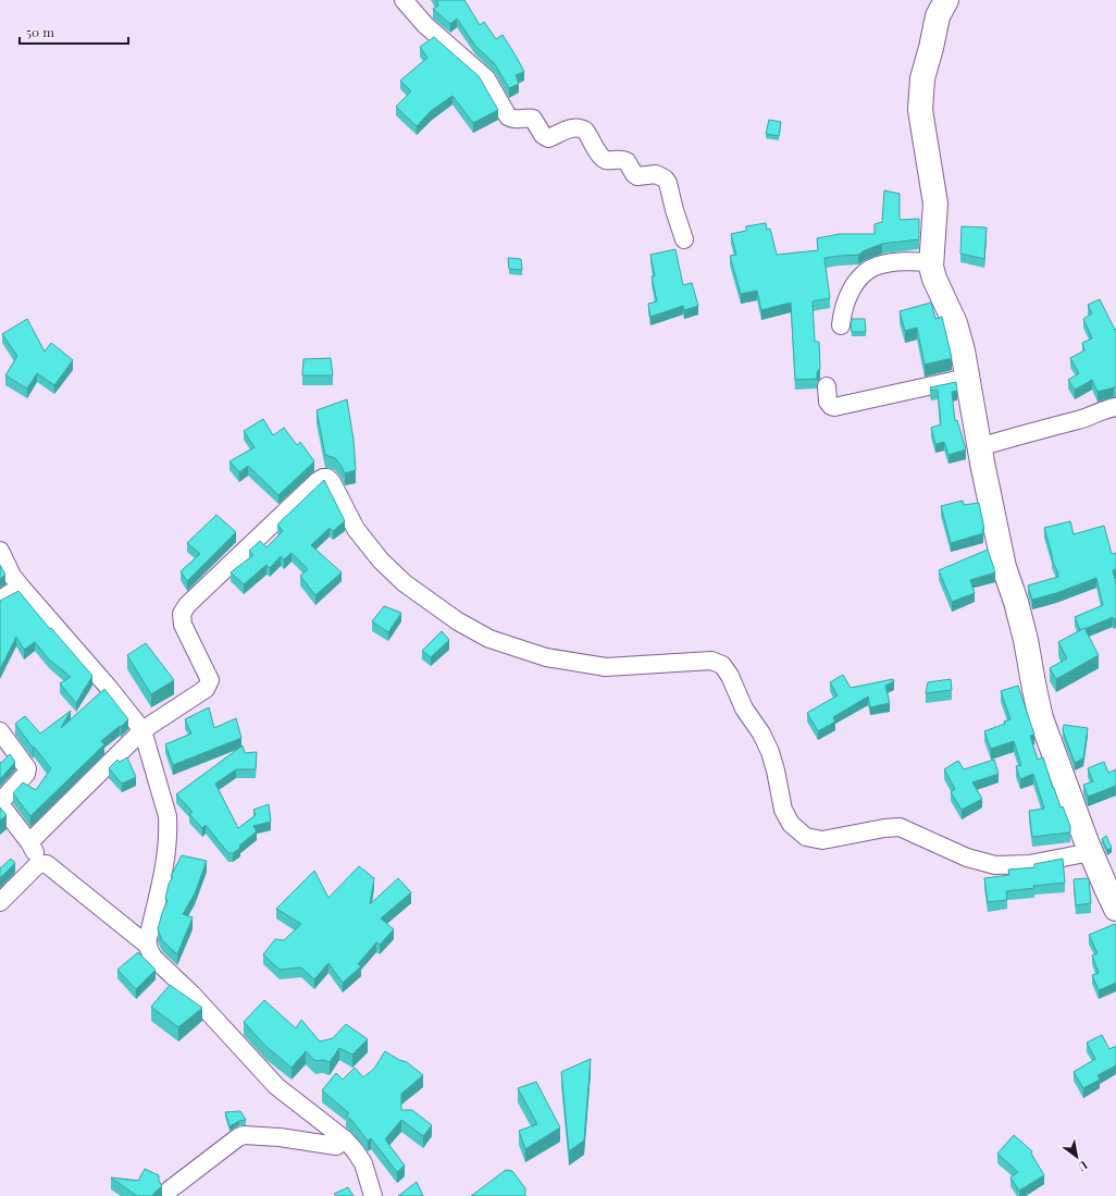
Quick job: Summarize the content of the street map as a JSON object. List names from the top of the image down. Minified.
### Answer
{"scale_bar":"50 m","north":"bottom right"}
